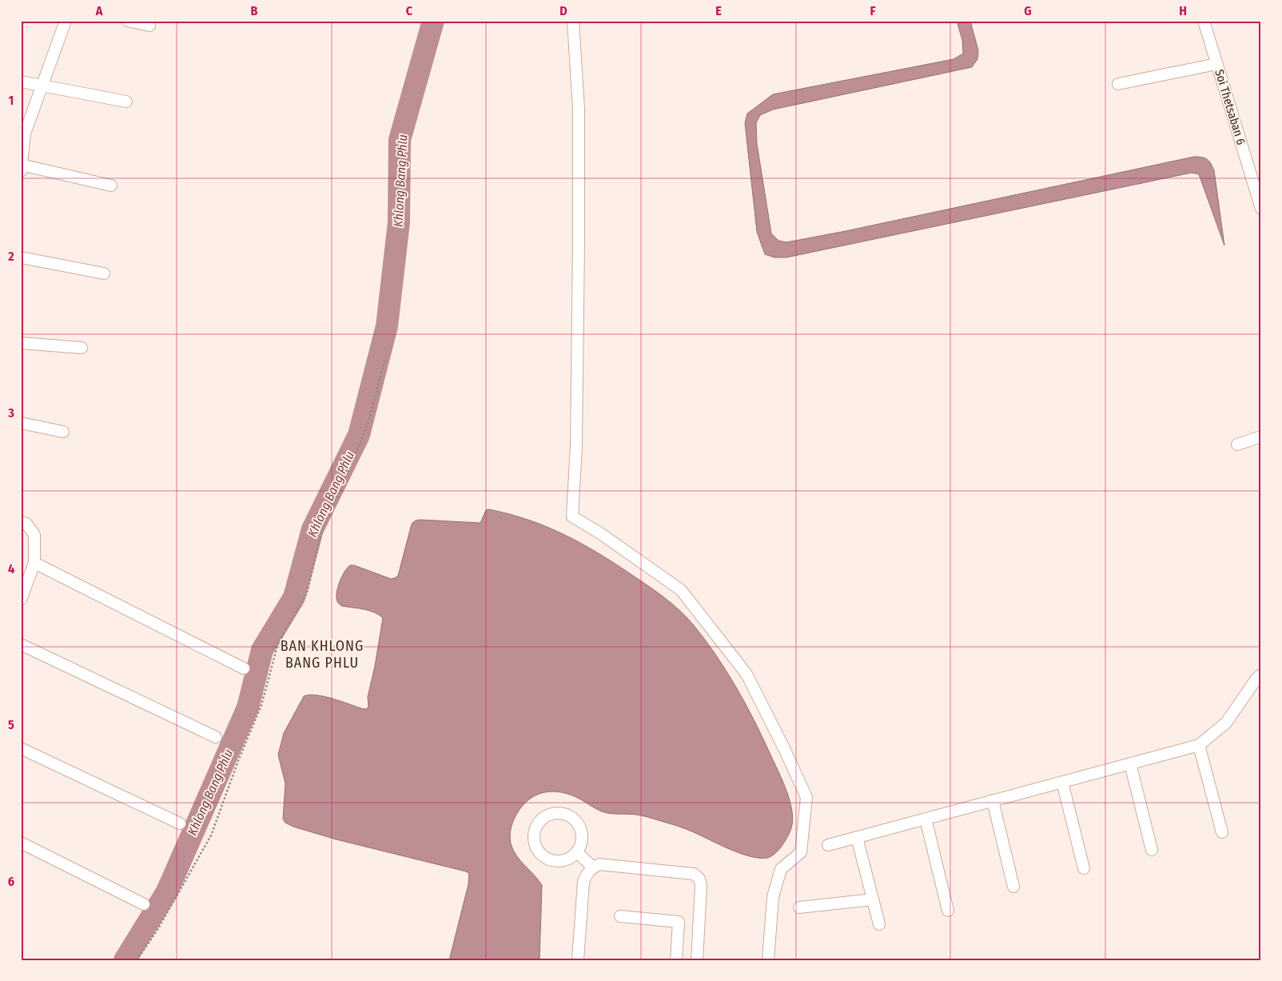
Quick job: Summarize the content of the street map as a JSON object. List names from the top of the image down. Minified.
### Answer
{"streets":{"street":["Soi Thetsaban 6"]},"districts":["BAN KHLONG BANG PHLU"],"water":["Khlong Bang Phlu"],"grid":{"columns":["A","B","C","D","E","F","G","H"],"rows":["1","2","3","4","5","6"]}}
